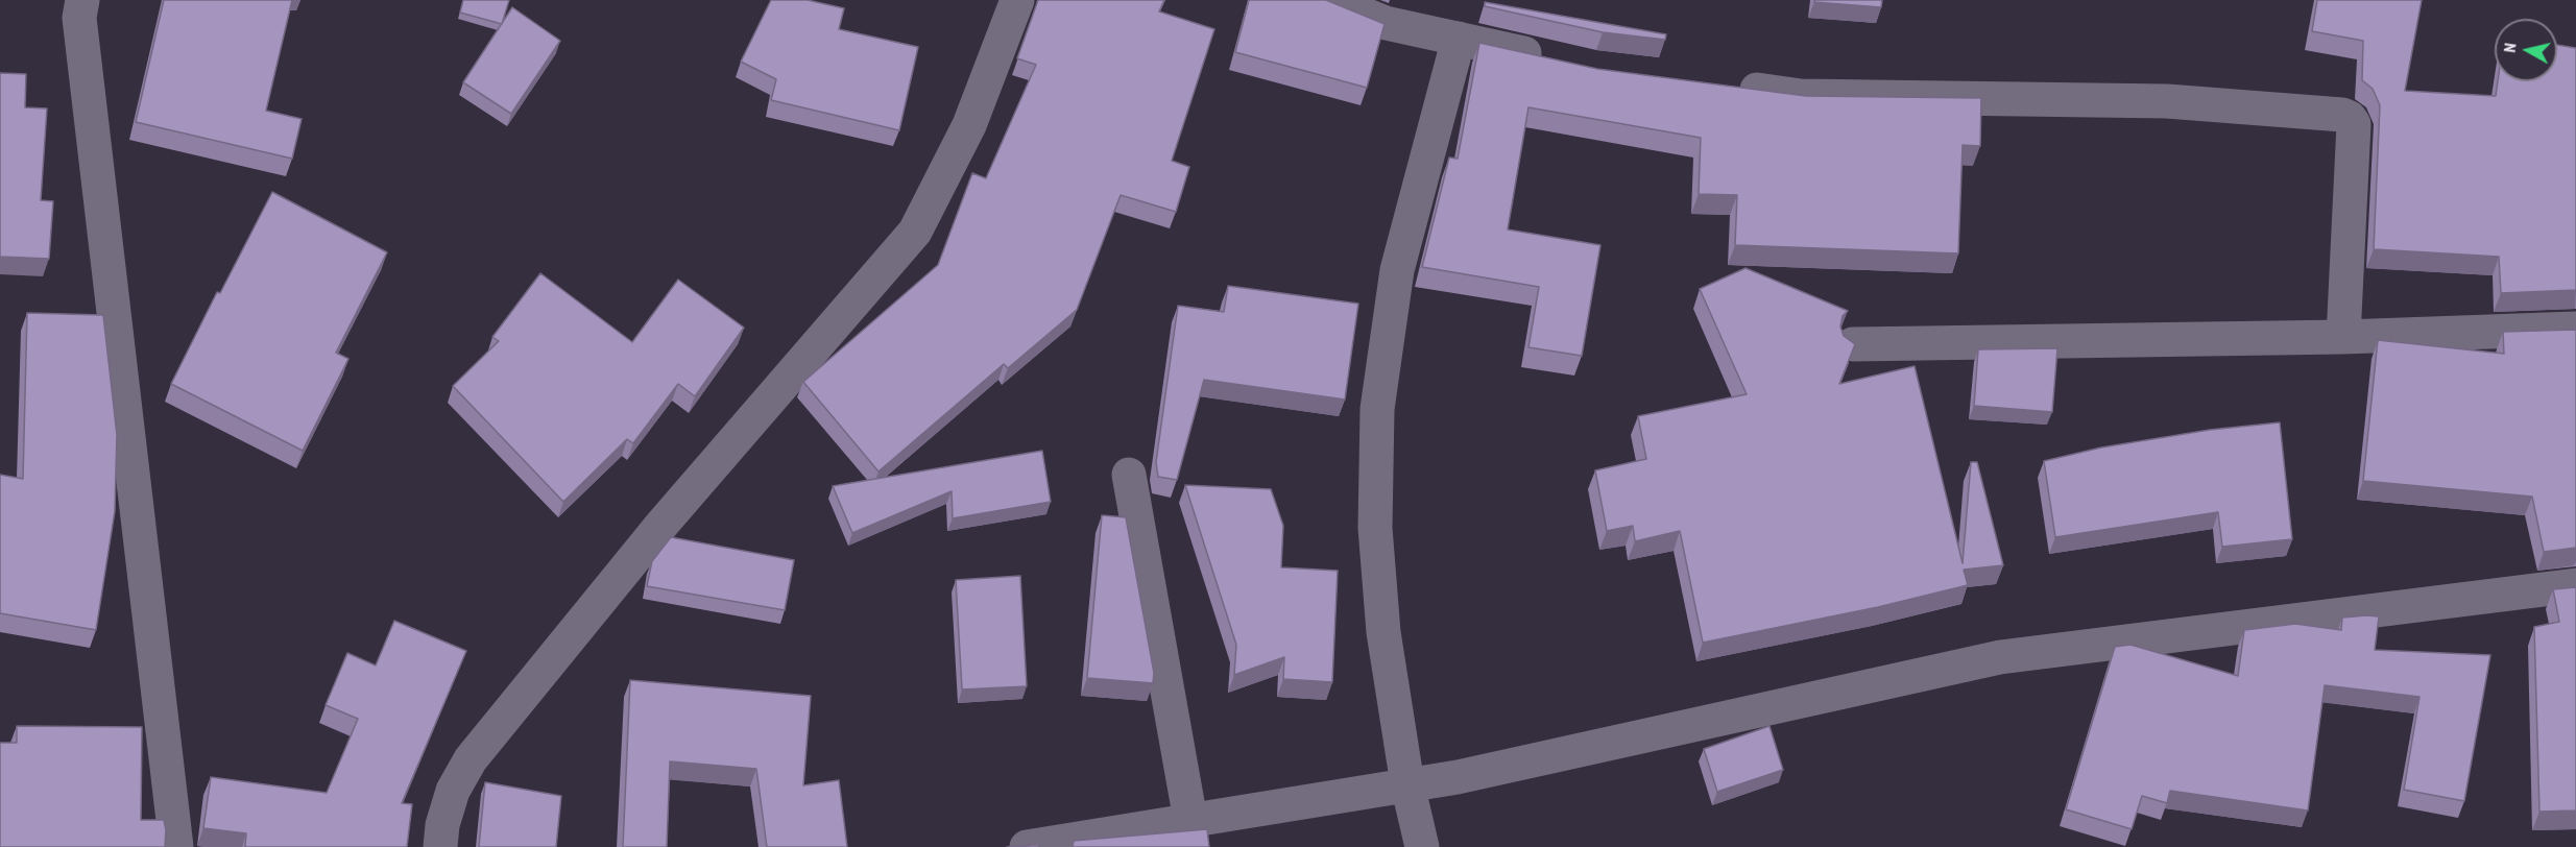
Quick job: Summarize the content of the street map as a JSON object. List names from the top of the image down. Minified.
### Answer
{"north":"left"}
